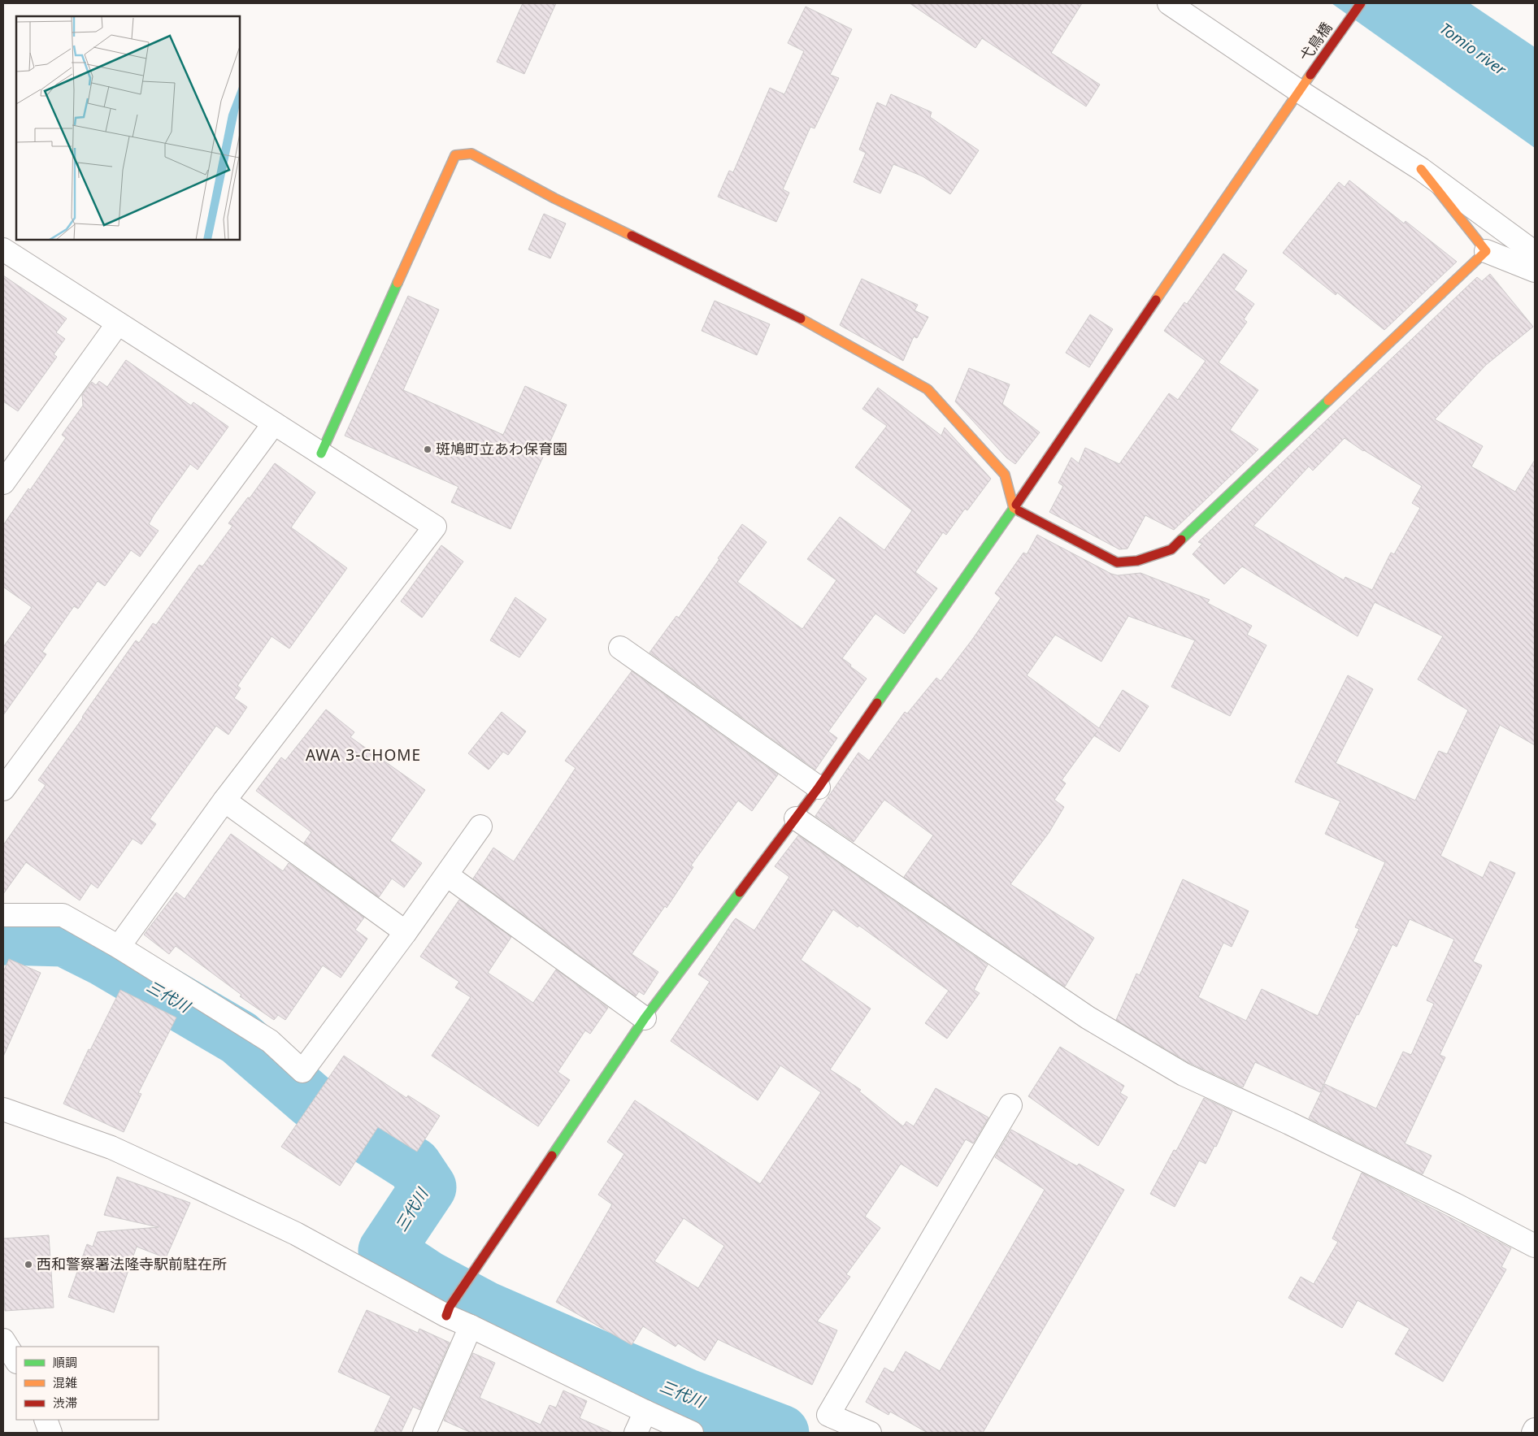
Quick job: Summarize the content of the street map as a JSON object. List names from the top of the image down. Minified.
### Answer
{"streets":{"street":["弋鳥橋"]},"districts":["AWA 3-CHOME"],"water":["Tomio river","三代川"],"places":["斑鳩町立あわ保育園","西和警察署法隆寺駅前駐在所"],"legend":["順調","混雑","渋滞"]}
